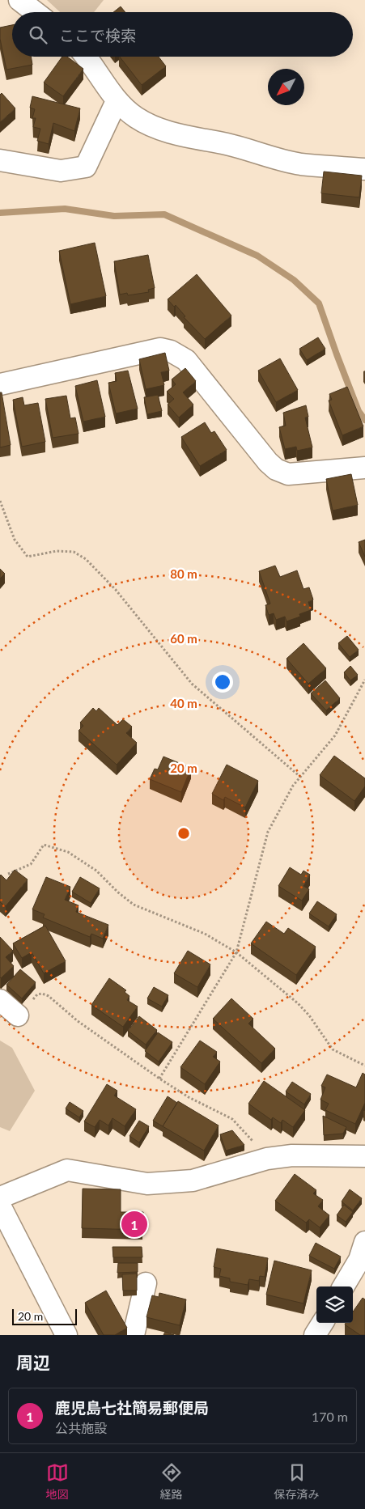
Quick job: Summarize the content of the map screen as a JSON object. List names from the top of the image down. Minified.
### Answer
{"scale_bar":"20 m","north":"bottom left","page":{"search":"ここで検索","pins":"1","scale":"20 m","heading":"周辺","list":[{"mark":"1","name":"鹿児島七社簡易郵便局","note":"公共施設","value":"170 m"}],"nav":["地図","経路","保存済み"]},"rings":["80 m","60 m","40 m","20 m"]}
